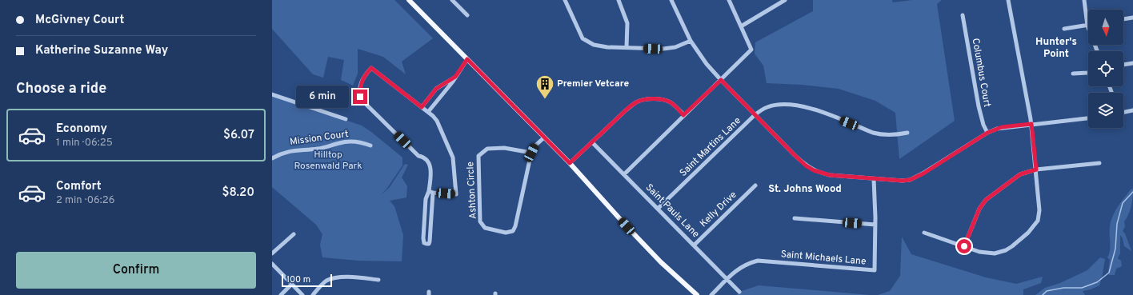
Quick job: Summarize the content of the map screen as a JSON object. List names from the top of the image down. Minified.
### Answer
{"streets":{"street":["Columbus Court","Mission Court","Saint Martins Lane","Ashton Circle","Kelly Drive","Saint Pauls Lane","Saint Michaels Lane"]},"crossings":[["Saint Martins Lane","Saint Pauls Lane"],["Kelly Drive","Saint Pauls Lane"],["Saint Pauls Lane","Saint Michaels Lane"]],"districts":["Hunter's Point","St. Johns Wood"],"parks":["Hilltop Rosenwald Park"],"places":{"building":["Premier Vetcare"]},"scale_bar":"100 m","north":"bottom","page":{"banner":["McGivney Court","Katherine Suzanne Way"],"heading":"Choose a ride","bubble":"6 min","list":[{"name":"Economy","note":"1 min · 06:25","value":"$6.07"},{"name":"Comfort","note":"2 min · 06:26","value":"$8.20"}],"buttons":"Confirm","scale":"100 m"}}
